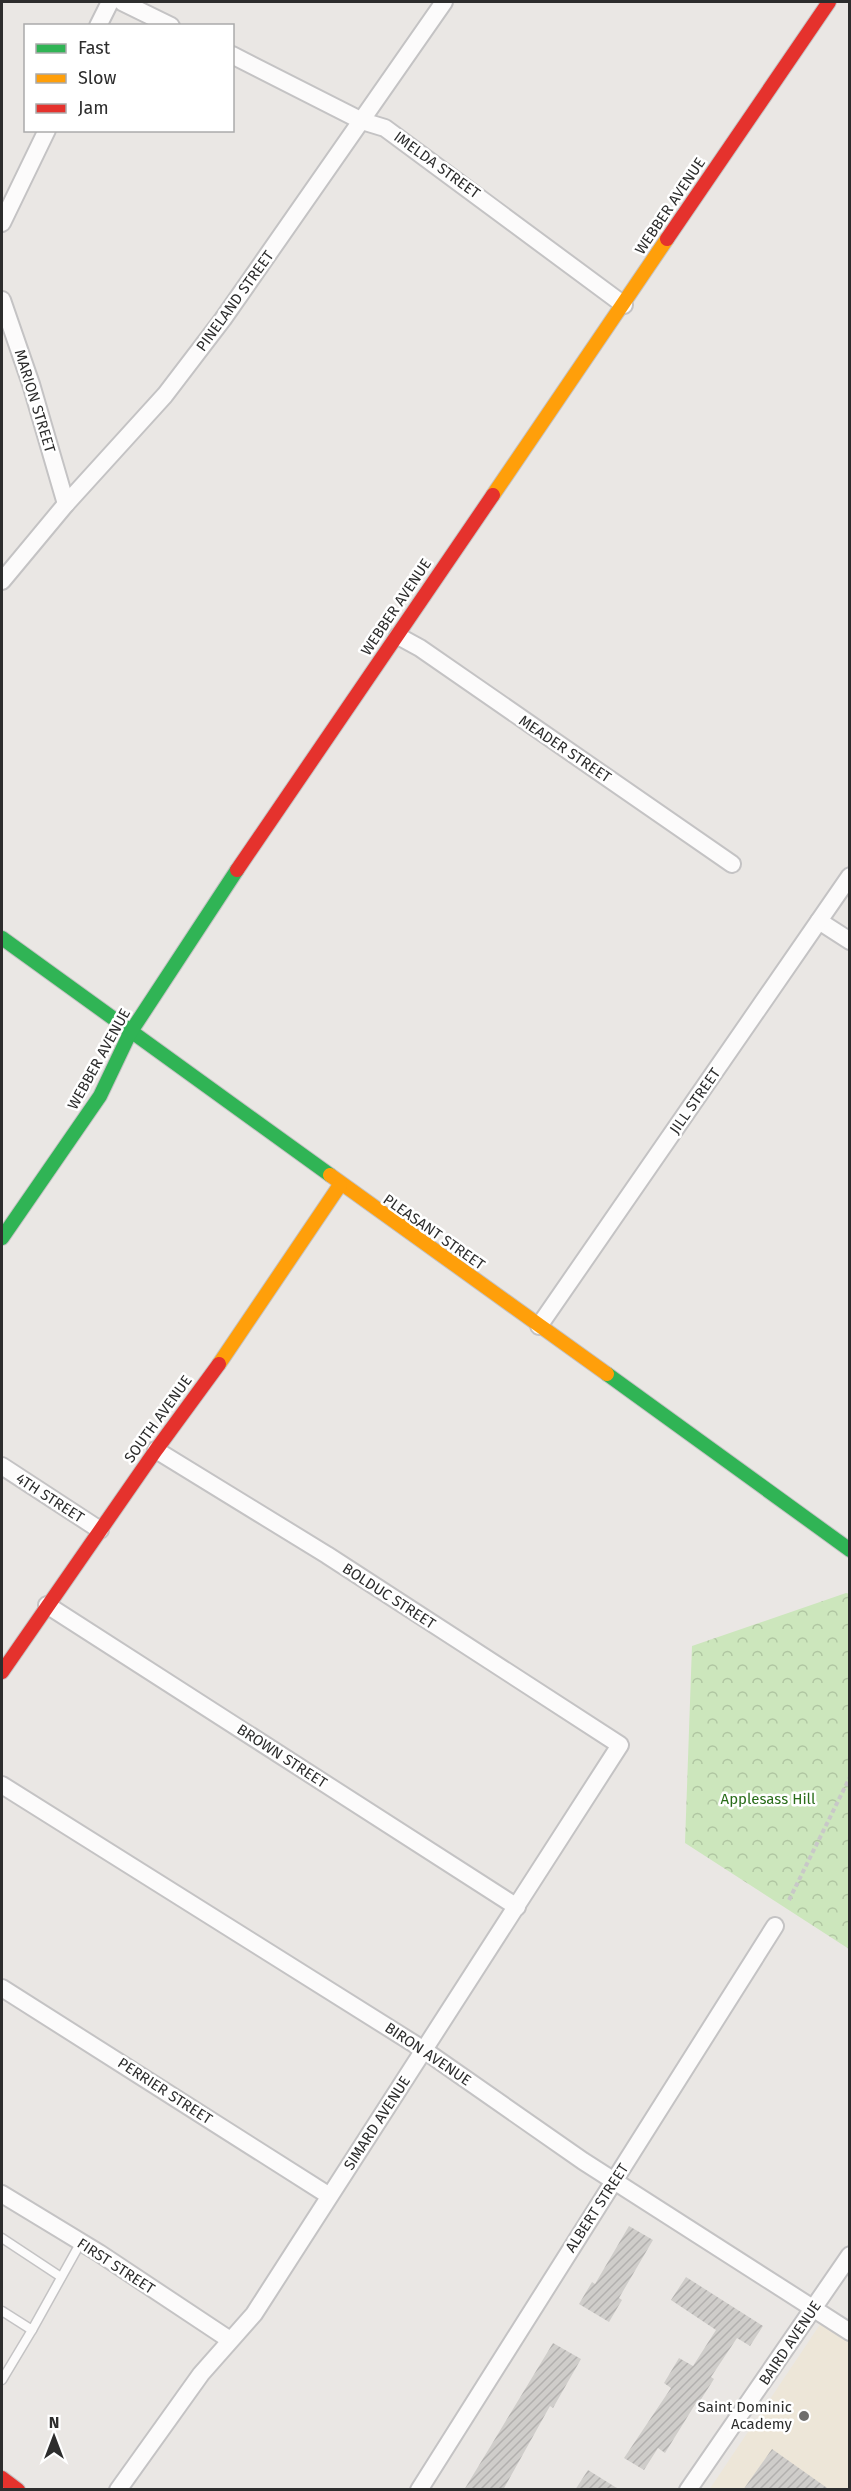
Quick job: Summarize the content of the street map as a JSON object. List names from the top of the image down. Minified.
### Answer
{"streets":{"main road":["WEBBER AVENUE","PLEASANT STREET","SOUTH AVENUE"],"street":["IMELDA STREET","PINELAND STREET","MARION STREET","MEADER STREET","JILL STREET","4TH STREET","BOLDUC STREET","BROWN STREET","BIRON AVENUE","PERRIER STREET","SIMARD AVENUE","ALBERT STREET","FIRST STREET","BAIRD AVENUE"]},"crossings":[["IMELDA STREET","WEBBER AVENUE"],["IMELDA STREET","PINELAND STREET"],["WEBBER AVENUE","MEADER STREET"],["WEBBER AVENUE","PLEASANT STREET"],["PINELAND STREET","MARION STREET"],["JILL STREET","PLEASANT STREET"],["PLEASANT STREET","SOUTH AVENUE"],["SOUTH AVENUE","4TH STREET"],["SOUTH AVENUE","BOLDUC STREET"],["SOUTH AVENUE","BROWN STREET"],["BOLDUC STREET","SIMARD AVENUE"],["BROWN STREET","SIMARD AVENUE"],["BIRON AVENUE","SIMARD AVENUE"],["BIRON AVENUE","ALBERT STREET"],["BIRON AVENUE","BAIRD AVENUE"],["PERRIER STREET","SIMARD AVENUE"],["SIMARD AVENUE","FIRST STREET"]],"parks":["Applesass Hill"],"places":["Saint Dominic Academy"],"legend":["Fast","Slow","Jam"],"north":"top"}
